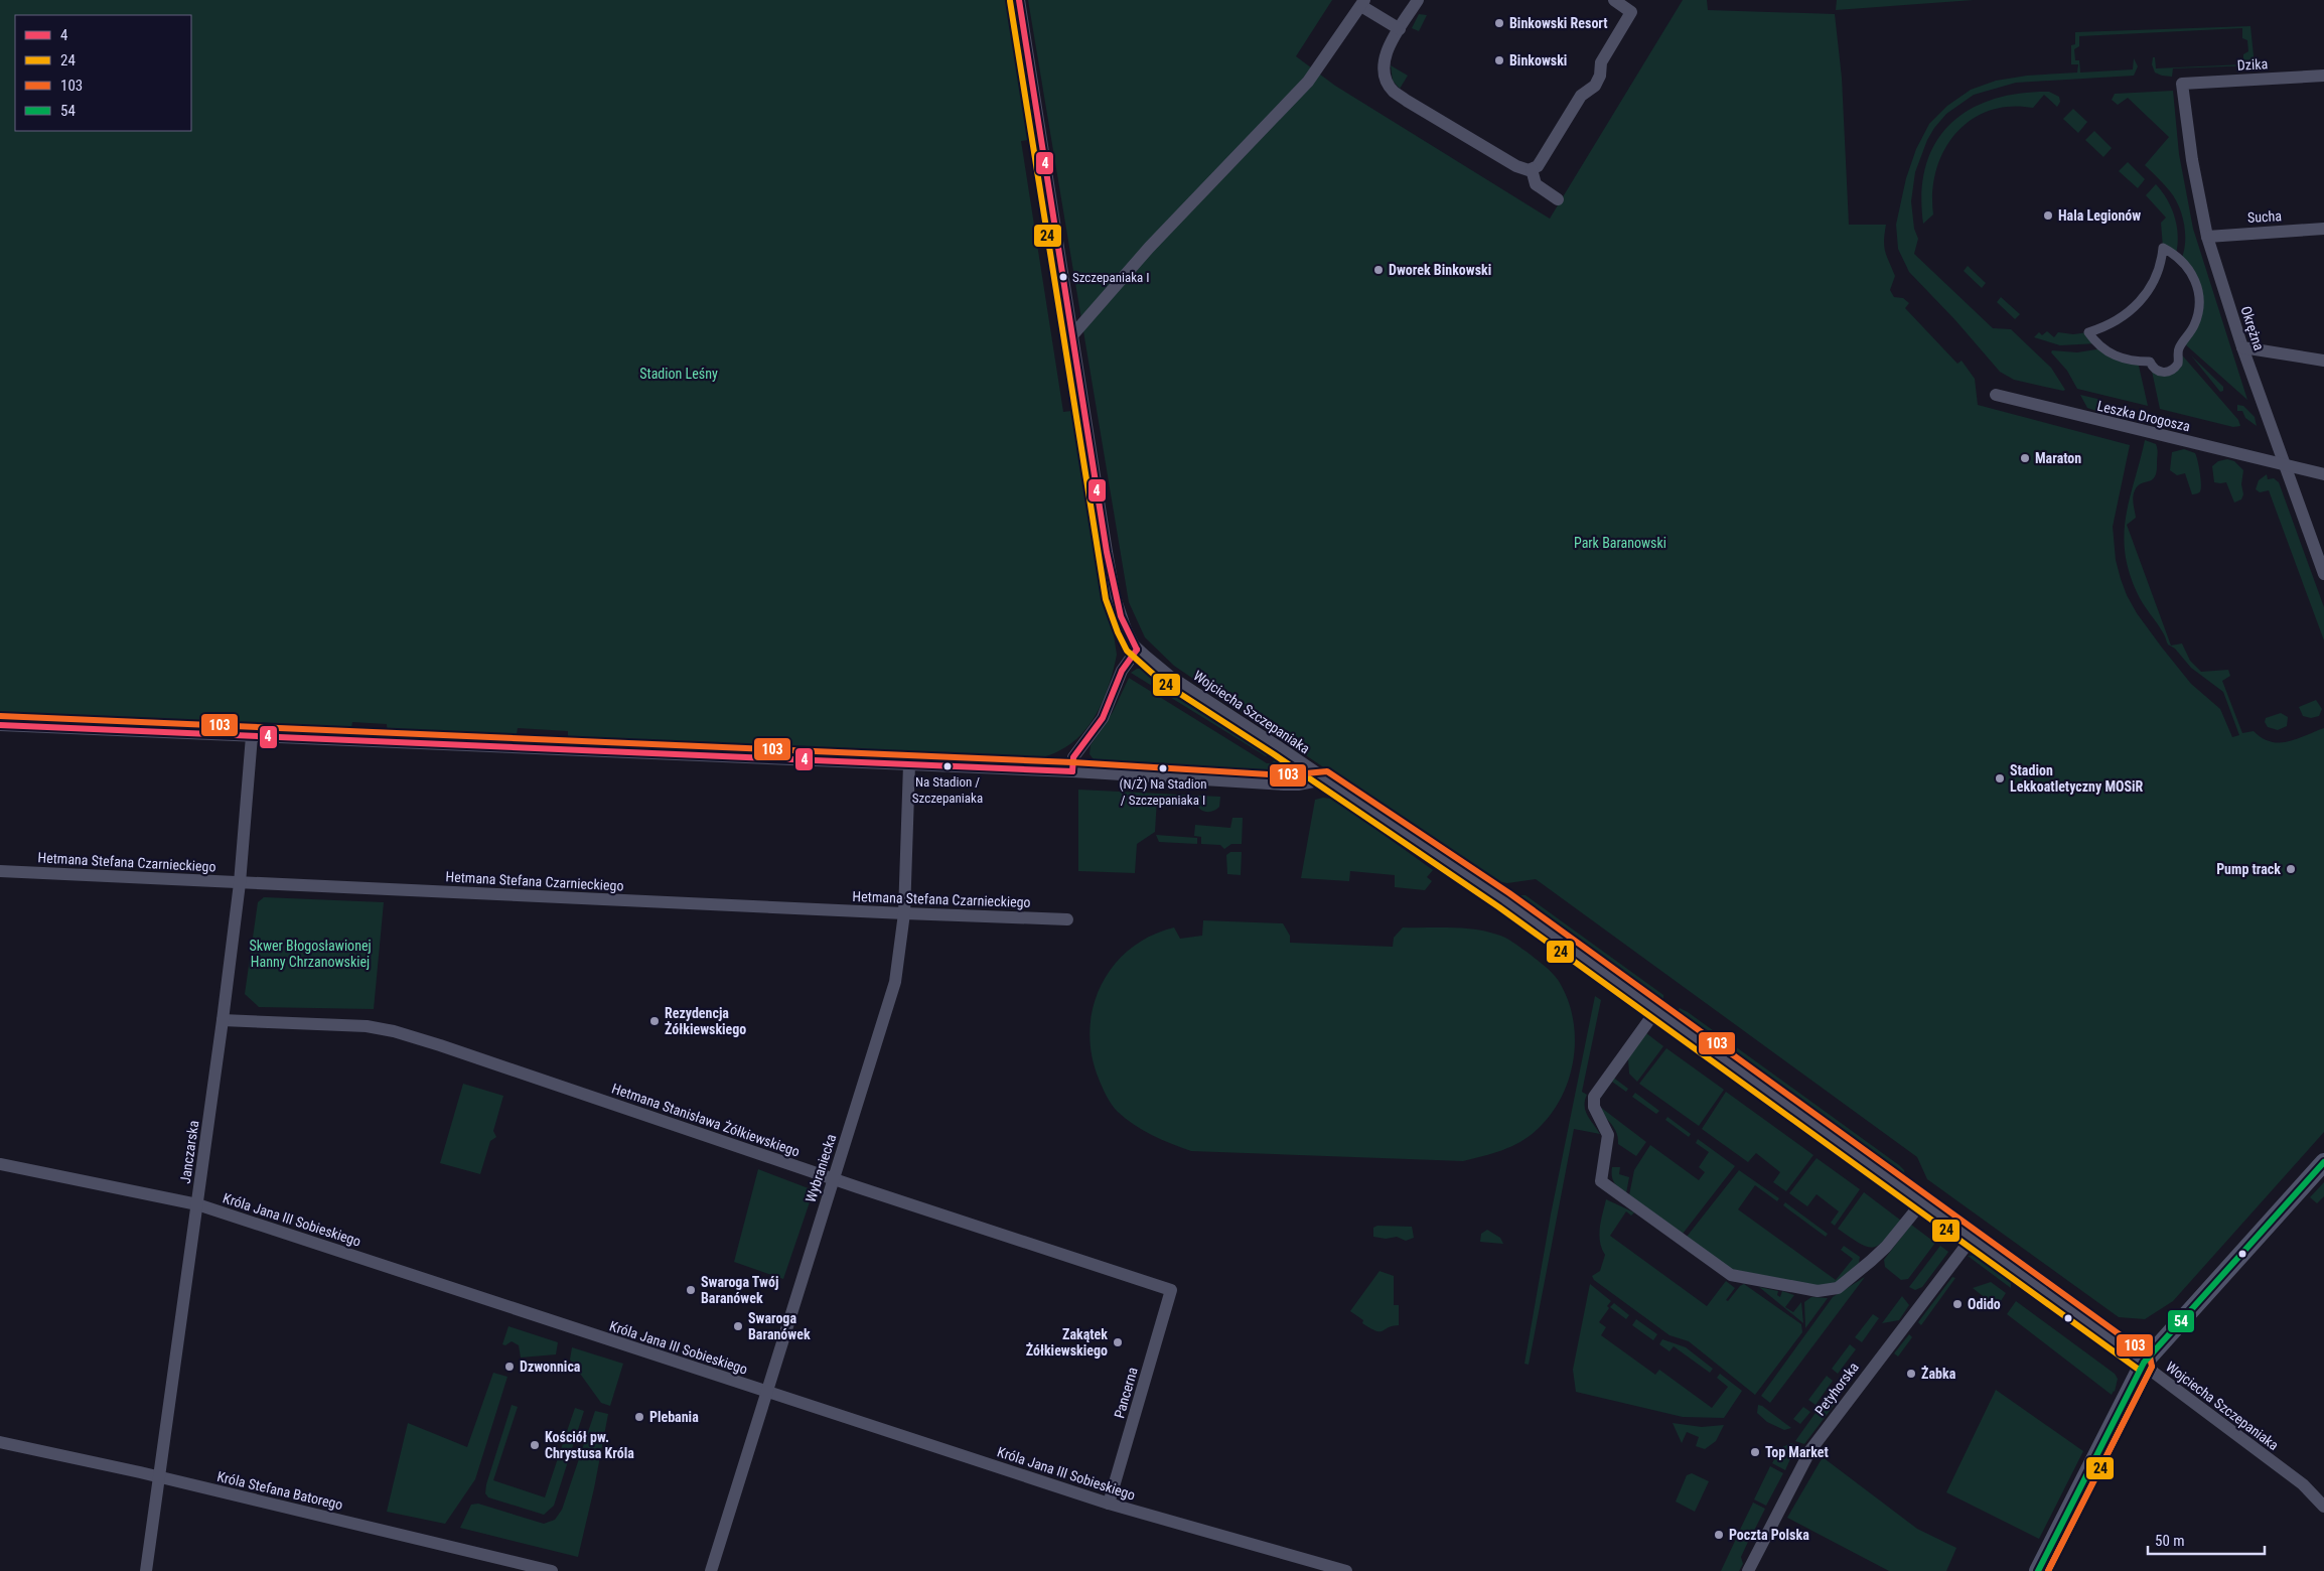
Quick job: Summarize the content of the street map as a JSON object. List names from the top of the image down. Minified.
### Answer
{"streets":{"street":["Dzika","Sucha","Okrężna","Leszka Drogosza","Wojciecha Szczepaniaka","Hetmana Stefana Czarnieckiego","Hetmana Stanisława Żółkiewskiego","Janczarska","Wybraniecka","Króla Jana III Sobieskiego","Petyhorska","Pancerna","Króla Stefana Batorego"]},"crossings":[["Dzika","Okrężna"],["Sucha","Okrężna"],["Okrężna","Leszka Drogosza"],["Wojciecha Szczepaniaka","Petyhorska"],["Hetmana Stefana Czarnieckiego","Janczarska"],["Hetmana Stefana Czarnieckiego","Wybraniecka"],["Hetmana Stanisława Żółkiewskiego","Janczarska"],["Hetmana Stanisława Żółkiewskiego","Wybraniecka"],["Hetmana Stanisława Żółkiewskiego","Pancerna"],["Janczarska","Króla Jana III Sobieskiego"],["Janczarska","Króla Stefana Batorego"],["Wybraniecka","Króla Jana III Sobieskiego"],["Króla Jana III Sobieskiego","Pancerna"]],"parks":["Stadion Leśny","Park Baranowski","Skwer Błogosławionej Hanny Chrzanowskiej"],"places":["Binkowski Resort","Binkowski","Hala Legionów","Dworek Binkowski","Szczepaniaka I","Maraton","Na Stadion / Szczepaniaka","(N/Ż) Na Stadion / Szczepaniaka I","Stadion Lekkoatletyczny MOSiR","Pump track","Rezydencja Żółkiewskiego","Swaroga Twój Baranówek","Odido","Swaroga Baranówek","Zakątek Żółkiewskiego","Dzwonnica","Żabka","Plebania","Kościół pw. Chrystusa Króla","Top Market","Poczta Polska"],"lines":["transit line 4","transit line 24","transit line 103","transit line 54"],"legend":["4","24","103","54"],"scale_bar":"50 m"}
